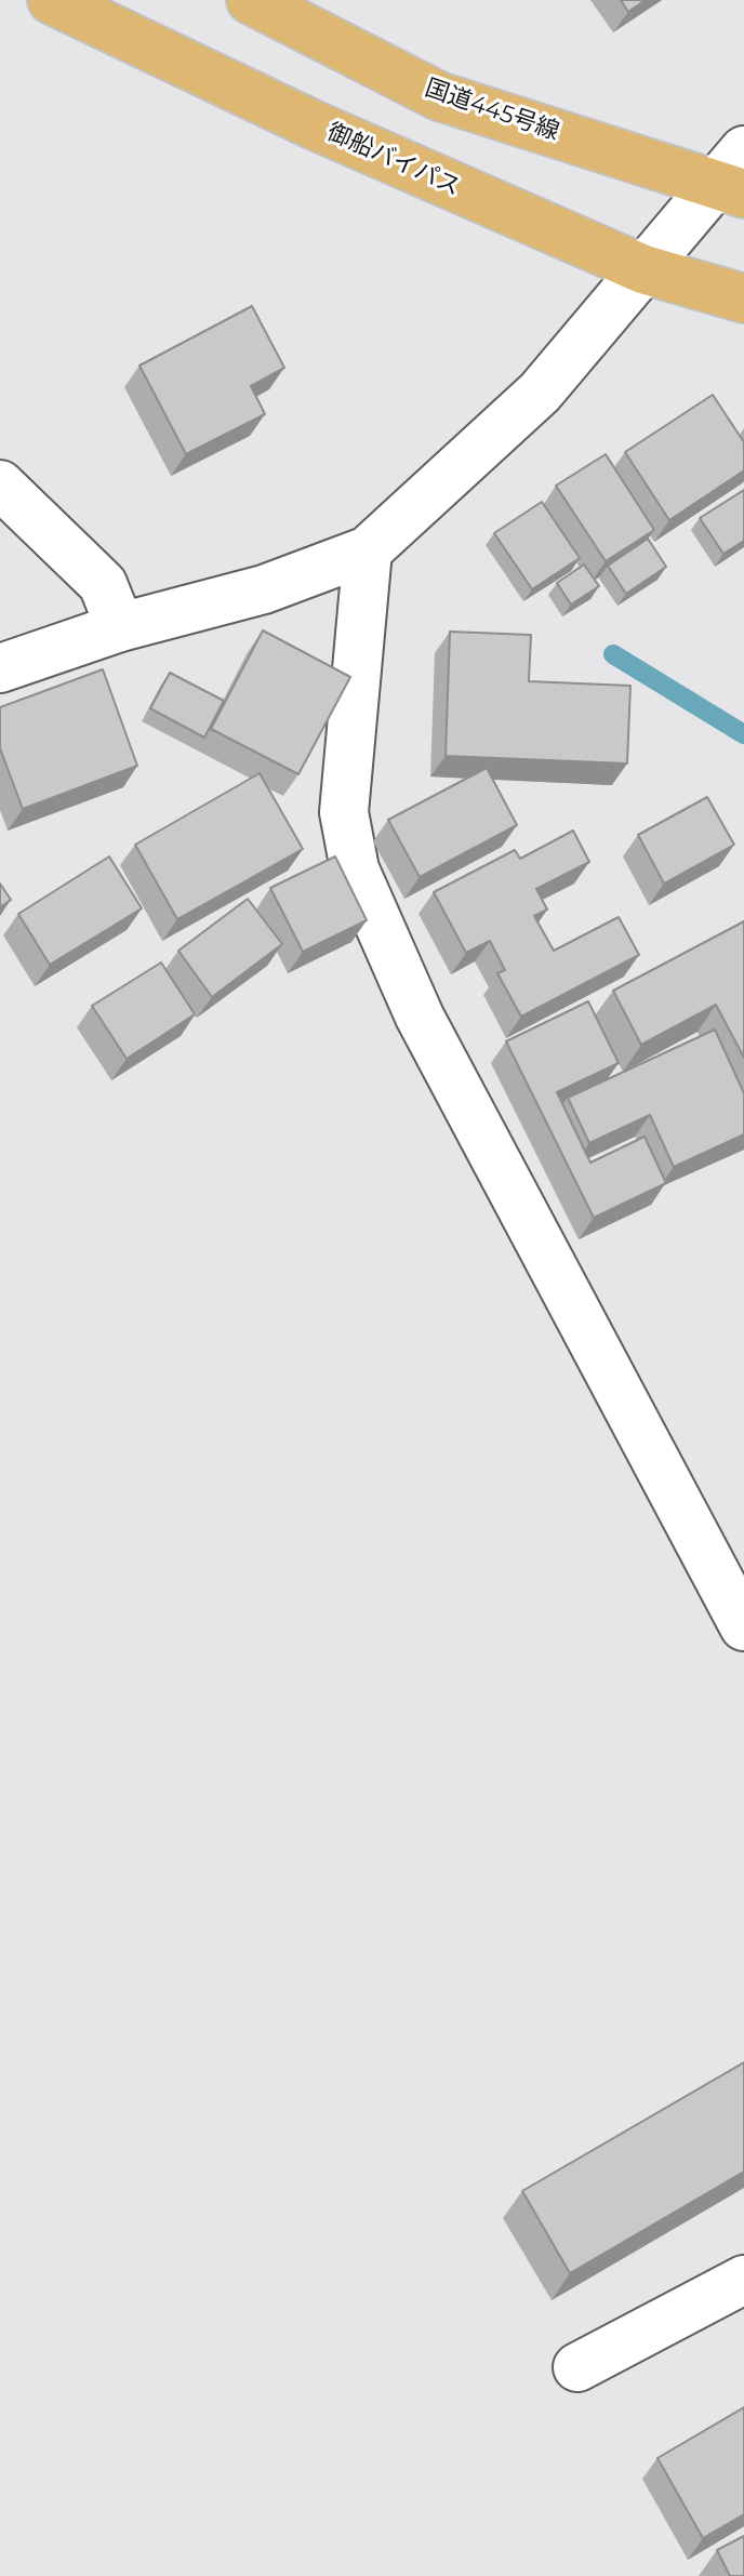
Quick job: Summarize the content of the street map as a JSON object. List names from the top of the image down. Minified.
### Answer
{"streets":{"highway":["国道445号線","御船バイパス"]}}
